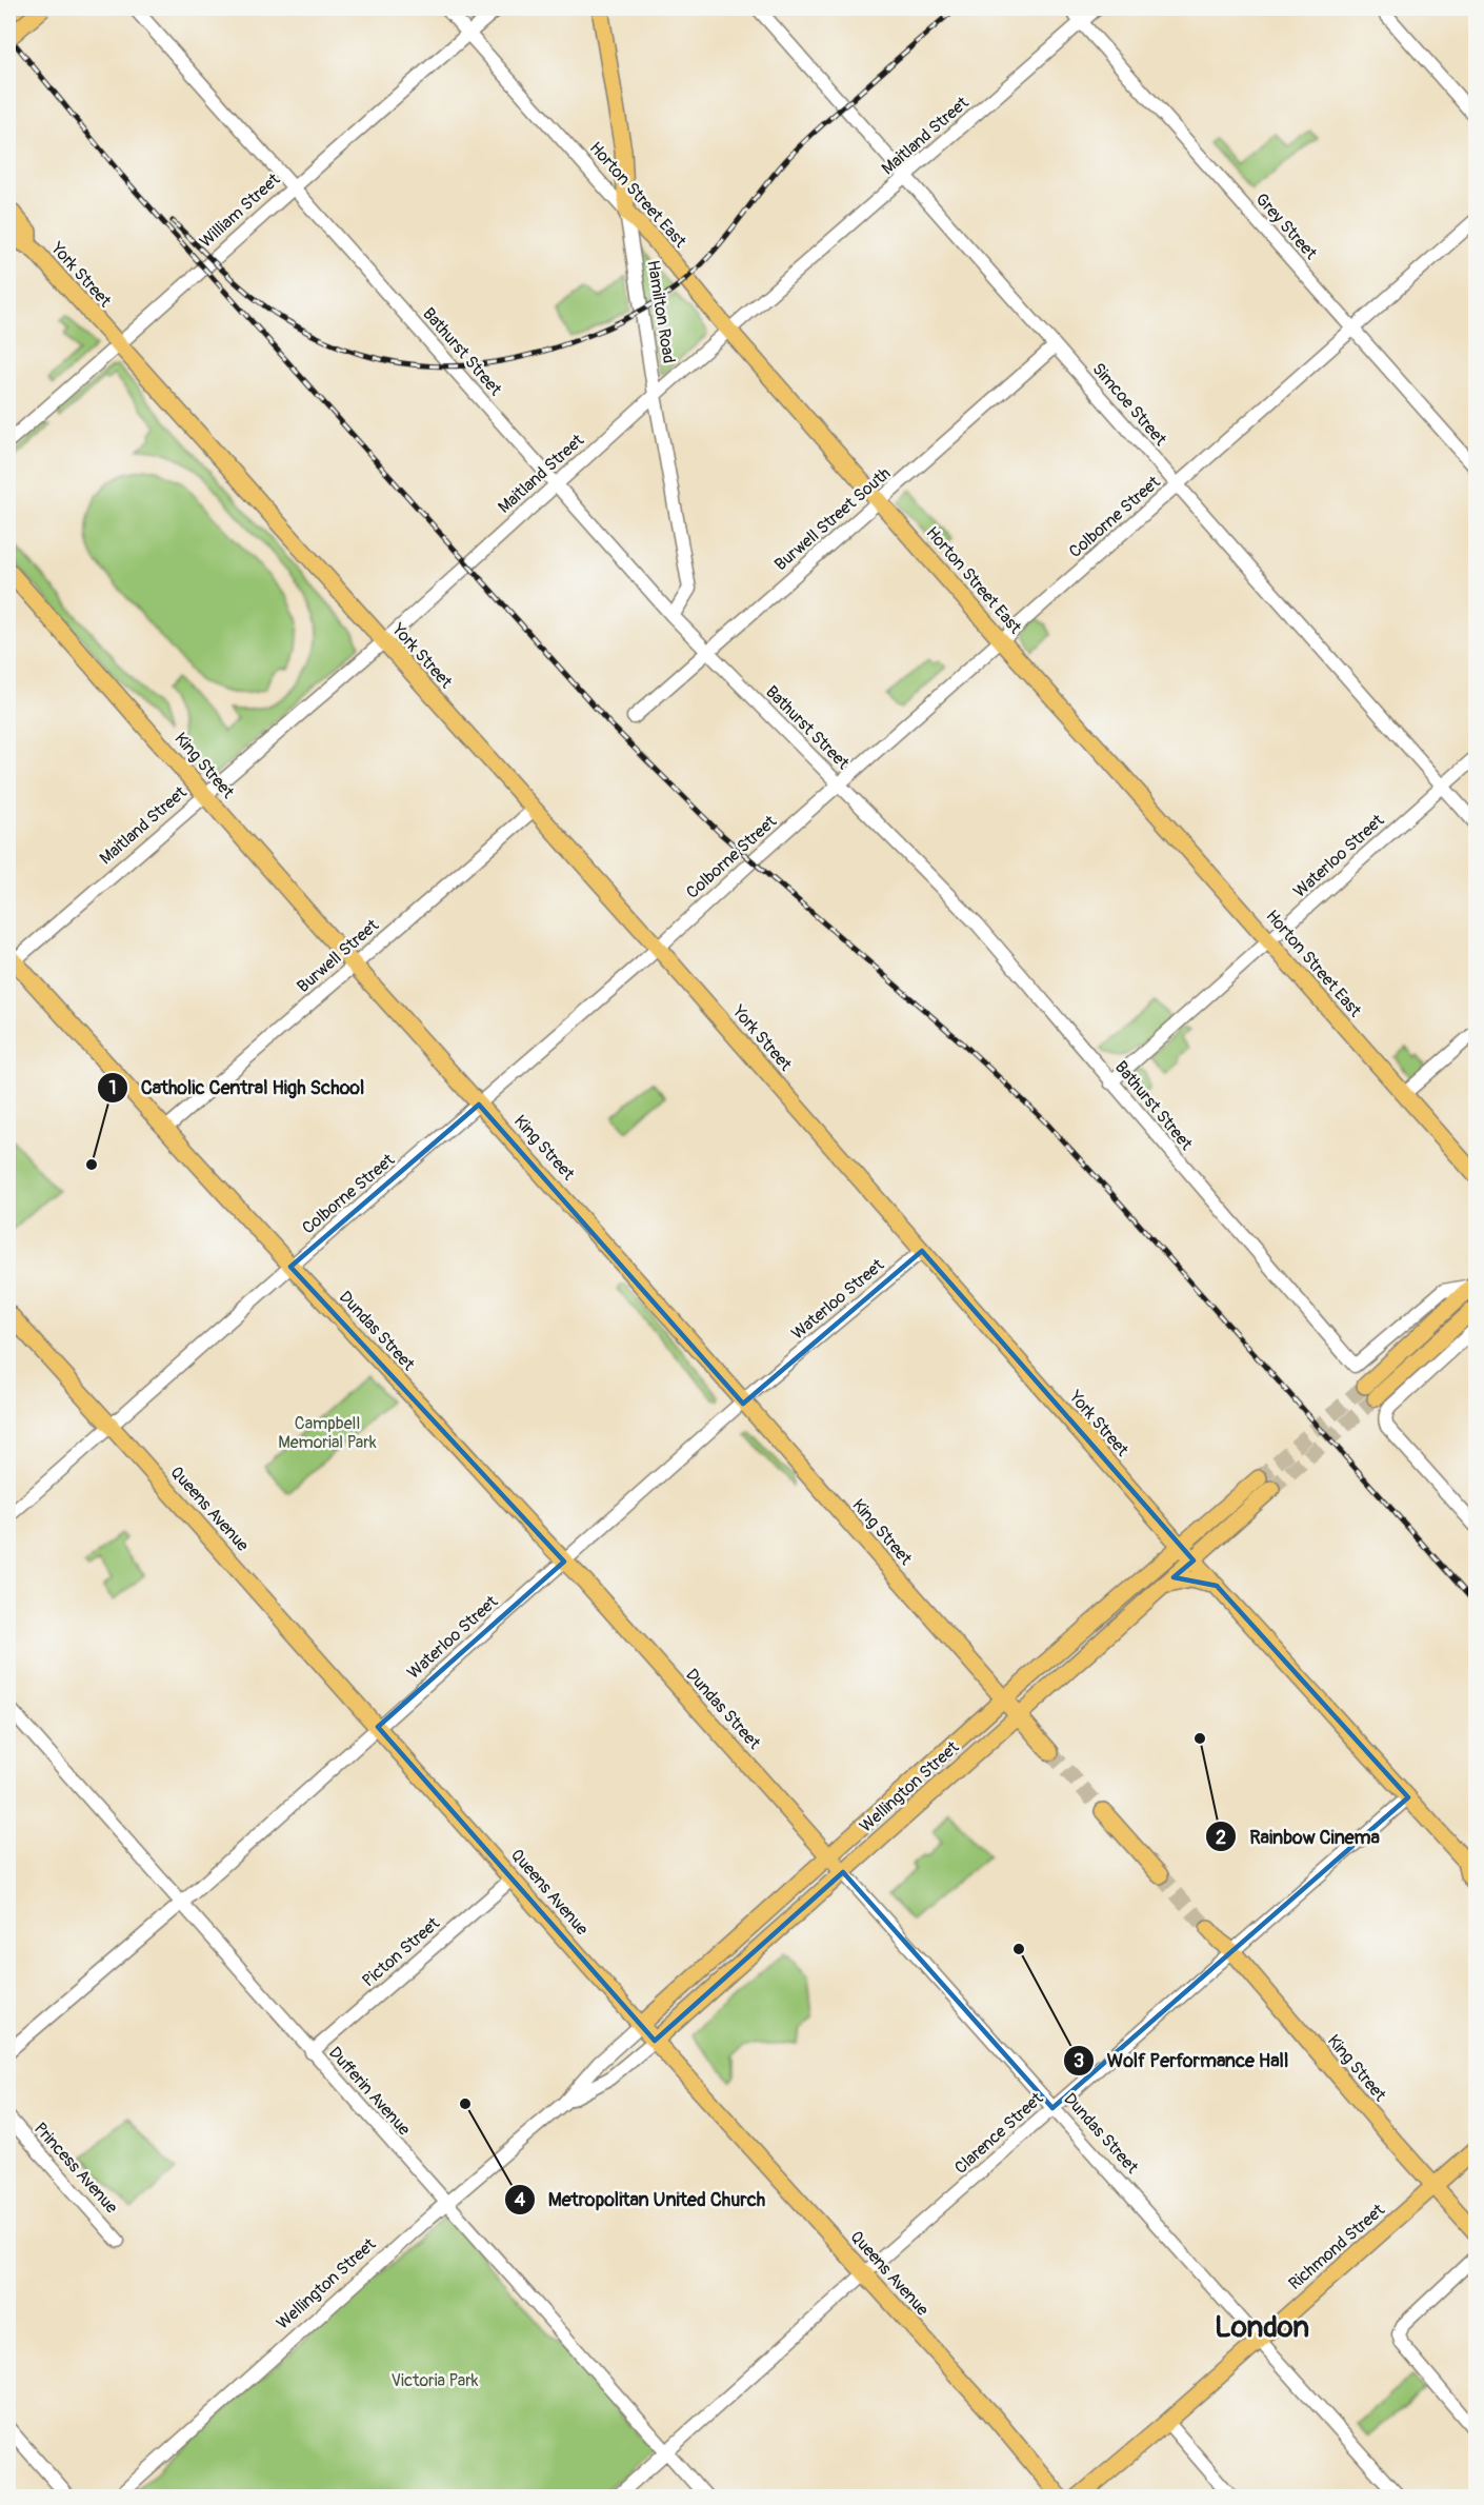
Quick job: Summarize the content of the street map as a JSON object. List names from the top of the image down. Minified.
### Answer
{"streets":{"main road":["Horton Street East","York Street","Hamilton Road","King Street","Dundas Street","Queens Avenue","Wellington Street","Richmond Street"],"street":["Maitland Street","William Street","Grey Street","Bathurst Street","Simcoe Street","Colborne Street","Burwell Street South","Waterloo Street","Burwell Street","Picton Street","Dufferin Avenue","Clarence Street","Princess Avenue"]},"crossings":[["Maitland Street","Horton Street East"],["Maitland Street","Grey Street"],["Maitland Street","York Street"],["Maitland Street","Hamilton Road"],["Maitland Street","Bathurst Street"],["Maitland Street","Simcoe Street"],["Maitland Street","King Street"],["Maitland Street","Dundas Street"],["Horton Street East","William Street"],["Horton Street East","Hamilton Road"],["Horton Street East","Colborne Street"],["Horton Street East","Burwell Street South"],["Horton Street East","Waterloo Street"],["William Street","York Street"],["William Street","Bathurst Street"],["Grey Street","Colborne Street"],["York Street","Colborne Street"],["York Street","Waterloo Street"],["York Street","Burwell Street"],["York Street","Wellington Street"],["York Street","Clarence Street"],["Hamilton Road","Bathurst Street"],["Bathurst Street","Colborne Street"],["Bathurst Street","Burwell Street South"],["Bathurst Street","Waterloo Street"],["Simcoe Street","Colborne Street"],["Simcoe Street","Burwell Street South"],["Simcoe Street","Waterloo Street"],["Colborne Street","King Street"],["Colborne Street","Dundas Street"],["Colborne Street","Queens Avenue"],["King Street","Waterloo Street"],["King Street","Burwell Street"],["King Street","Wellington Street"],["King Street","Clarence Street"],["King Street","Richmond Street"],["Waterloo Street","Dundas Street"],["Waterloo Street","Queens Avenue"],["Waterloo Street","Dufferin Avenue"],["Burwell Street","Dundas Street"],["Dundas Street","Wellington Street"],["Dundas Street","Clarence Street"],["Dundas Street","Richmond Street"],["Queens Avenue","Wellington Street"],["Queens Avenue","Picton Street"],["Queens Avenue","Clarence Street"],["Wellington Street","Dufferin Avenue"],["Picton Street","Dufferin Avenue"],["Dufferin Avenue","Clarence Street"]],"districts":["London"],"parks":["Campbell Memorial Park","Victoria Park"],"places":["Catholic Central High School","Rainbow Cinema","Wolf Performance Hall","Metropolitan United Church"]}
